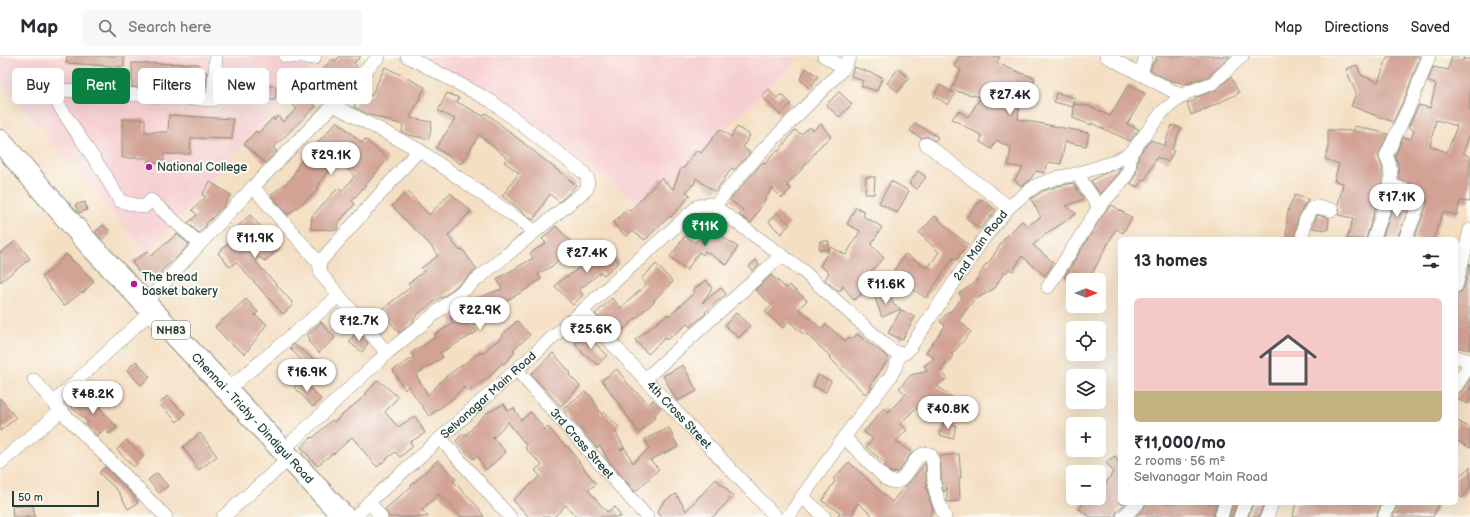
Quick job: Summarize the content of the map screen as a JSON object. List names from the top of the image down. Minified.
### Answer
{"streets":{"highway":["NH83","Chennai - Trichy - Dindigul Road"],"street":["2nd Main Road","Selvanagar Main Road","4th Cross Street","3rd Cross Street"]},"crossings":[["Selvanagar Main Road","4th Cross Street"],["Selvanagar Main Road","3rd Cross Street"]],"places":["National College","The bread basket bakery"],"scale_bar":"50 m","north":"right","page":{"header":"Map","search":"Search here","nav":["Map","Directions","Saved"],"chip":["Buy","Rent","Filters","New","Apartment"],"price":["₹27.4K","₹29.1K","₹17.1K","₹11K","₹11.9K","₹27.4K","₹11.6K","₹22.9K","₹12.7K","₹25.6K","₹16.9K","₹48.2K","₹40.8K"],"heading":"13 homes","map_buttons":["+","−"],"list":[{"name":"₹11,000/mo","note":"2 rooms · 56 m² · Selvanagar Main Road"}],"scale":"50 m"}}
